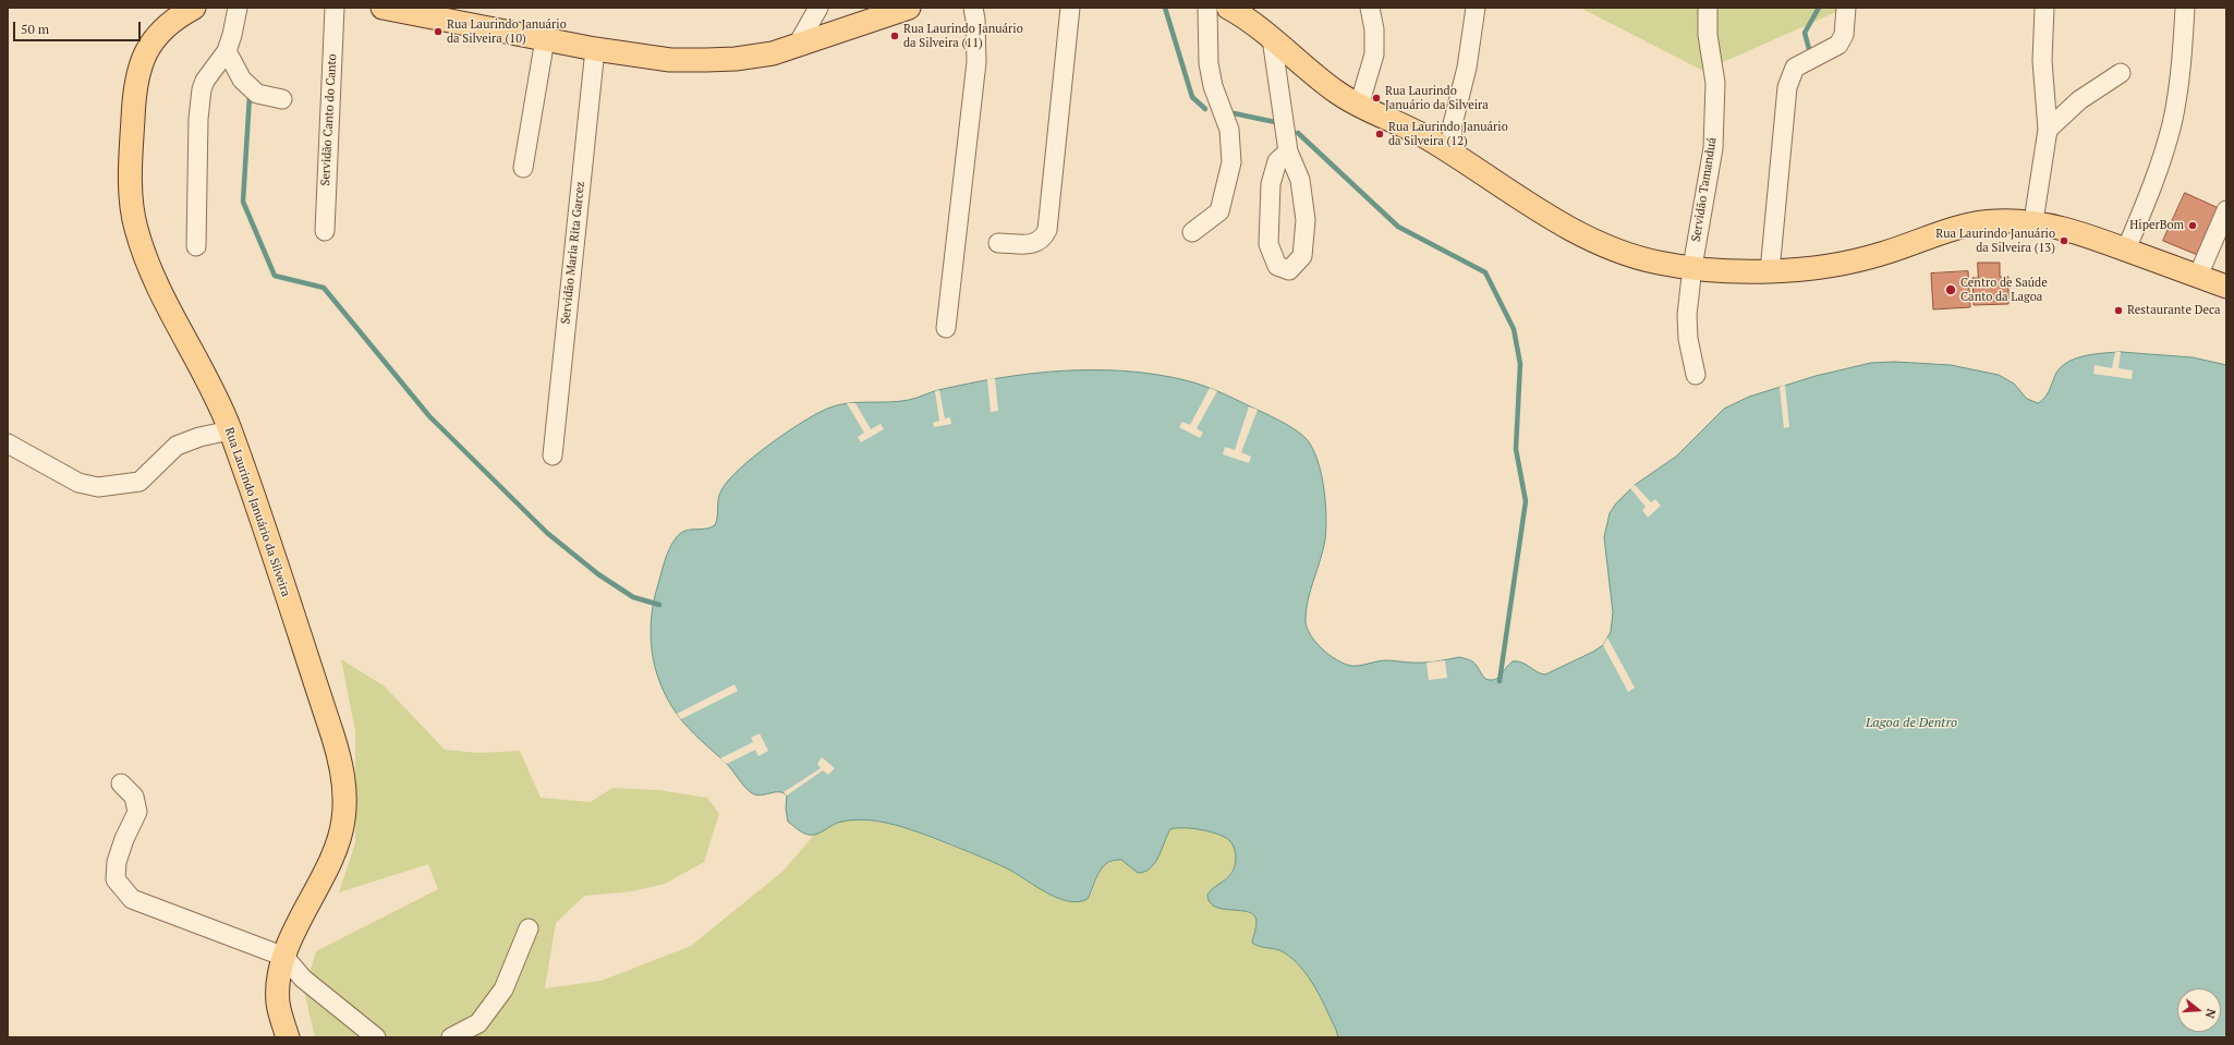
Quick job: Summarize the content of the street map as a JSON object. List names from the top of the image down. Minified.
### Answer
{"streets":{"main road":["Rua Laurindo Januário da Silveira"],"street":["Servidão Canto do Canto","Servidão Tamanduá","Servidão Maria Rita Garcez"]},"water":["Lagoa de Dentro"],"places":["Rua Laurindo Januário da Silveira (10)","Rua Laurindo Januário da Silveira (11)","Rua Laurindo Januário da Silveira","Rua Laurindo Januário da Silveira (12)","HiperBom","Rua Laurindo Januário da Silveira (13)","Centro de Saúde Canto da Lagoa","Restaurante Deca"],"scale_bar":"50 m","north":"right"}
